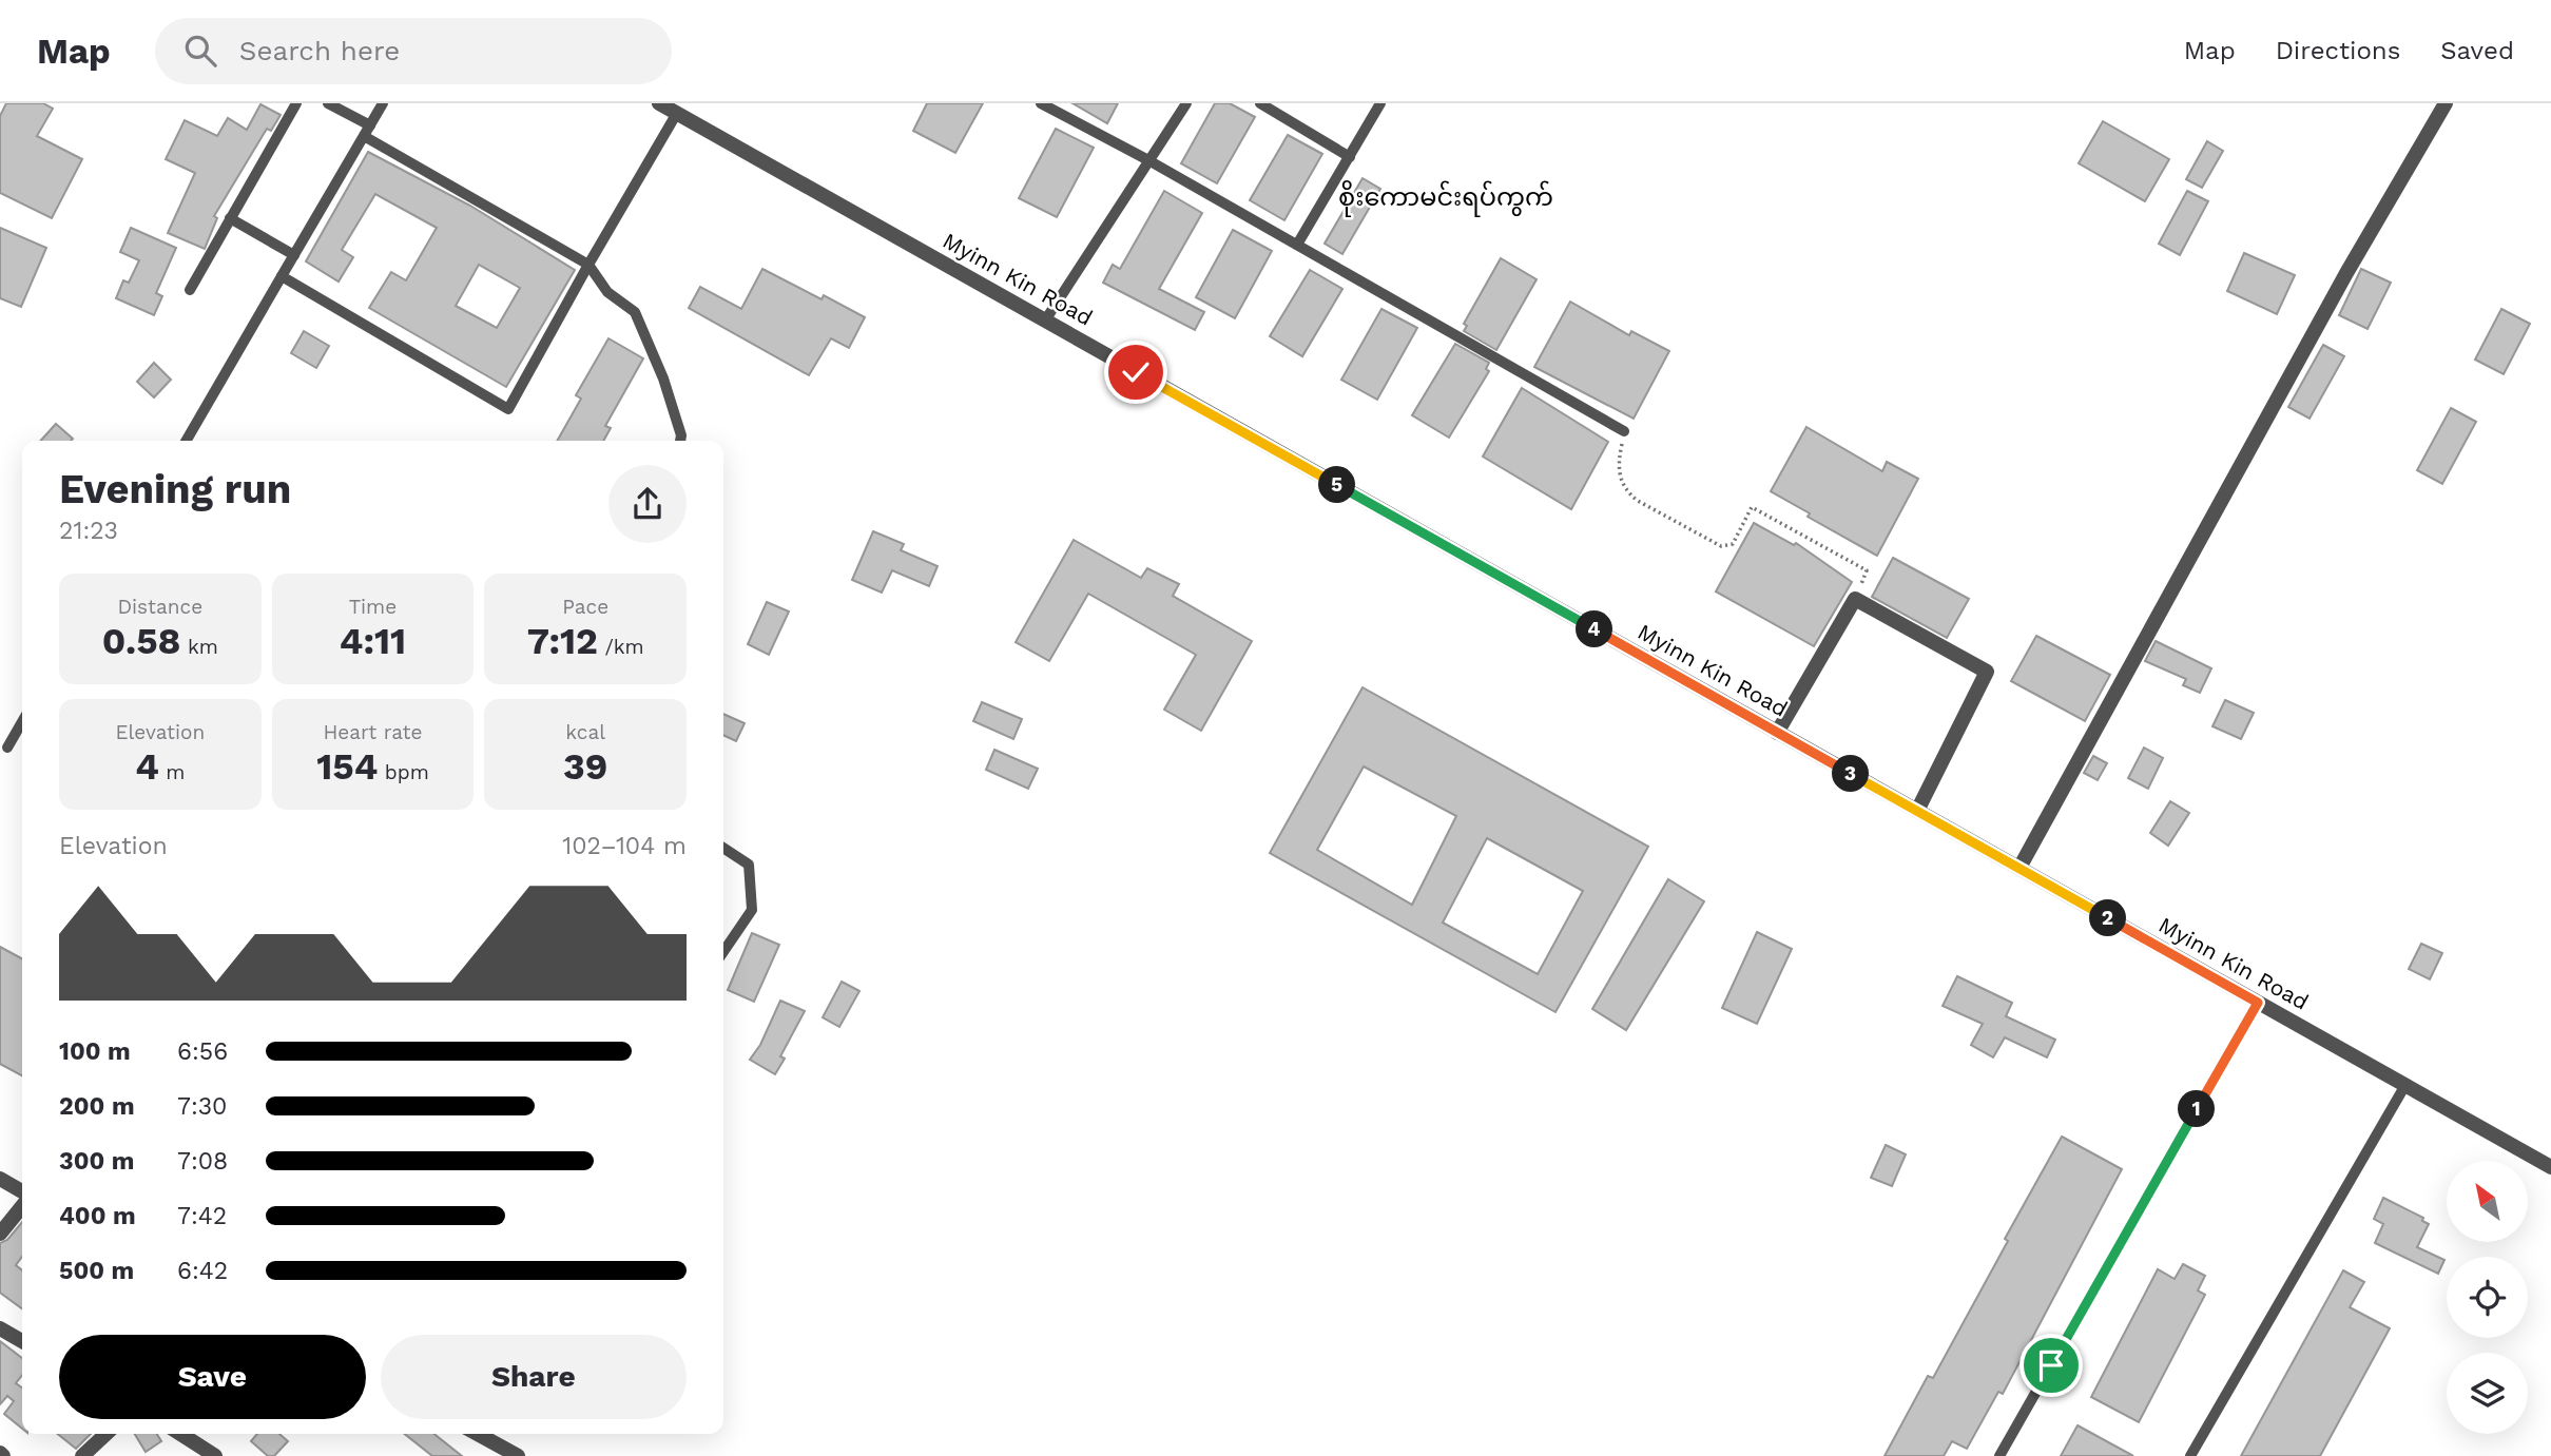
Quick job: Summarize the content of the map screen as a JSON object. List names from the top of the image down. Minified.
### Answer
{"streets":{"street":["Myinn Kin Road"]},"districts":["စိုးကောမင်းရပ်ကွက်"],"north":"top left","page":{"header":"Map","search":"Search here","nav":["Map","Directions","Saved"],"heading":["Evening run","21:23"],"pins":["5","4","3","2","1"],"stats":[["Distance","0.58 km"],["Time","4:11"],["Pace","7:12 /km"],["Elevation","4 m"],["Heart rate","154 bpm"],["kcal","39"]],"chart":["Elevation","102–104 m"],"list":[{"name":"100 m","note":"6:56"},{"name":"200 m","note":"7:30"},{"name":"300 m","note":"7:08"},{"name":"400 m","note":"7:42"},{"name":"500 m","note":"6:42"}],"buttons":["Save","Share"]}}
